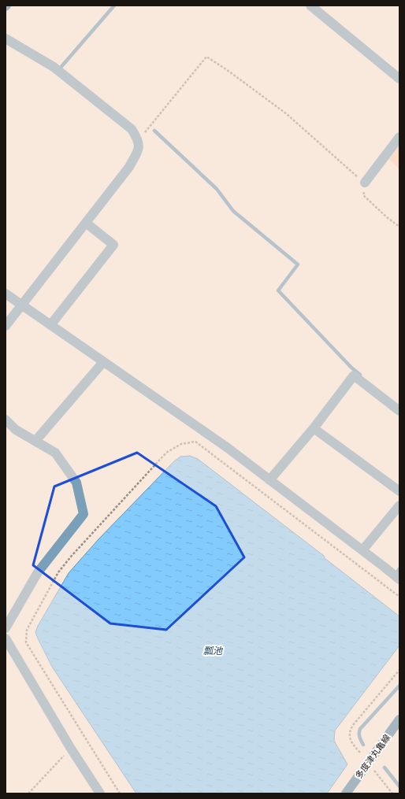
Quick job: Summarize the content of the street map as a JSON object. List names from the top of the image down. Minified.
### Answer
{"streets":{"main road":["多度津丸亀線"]},"water":["瓢池"]}
